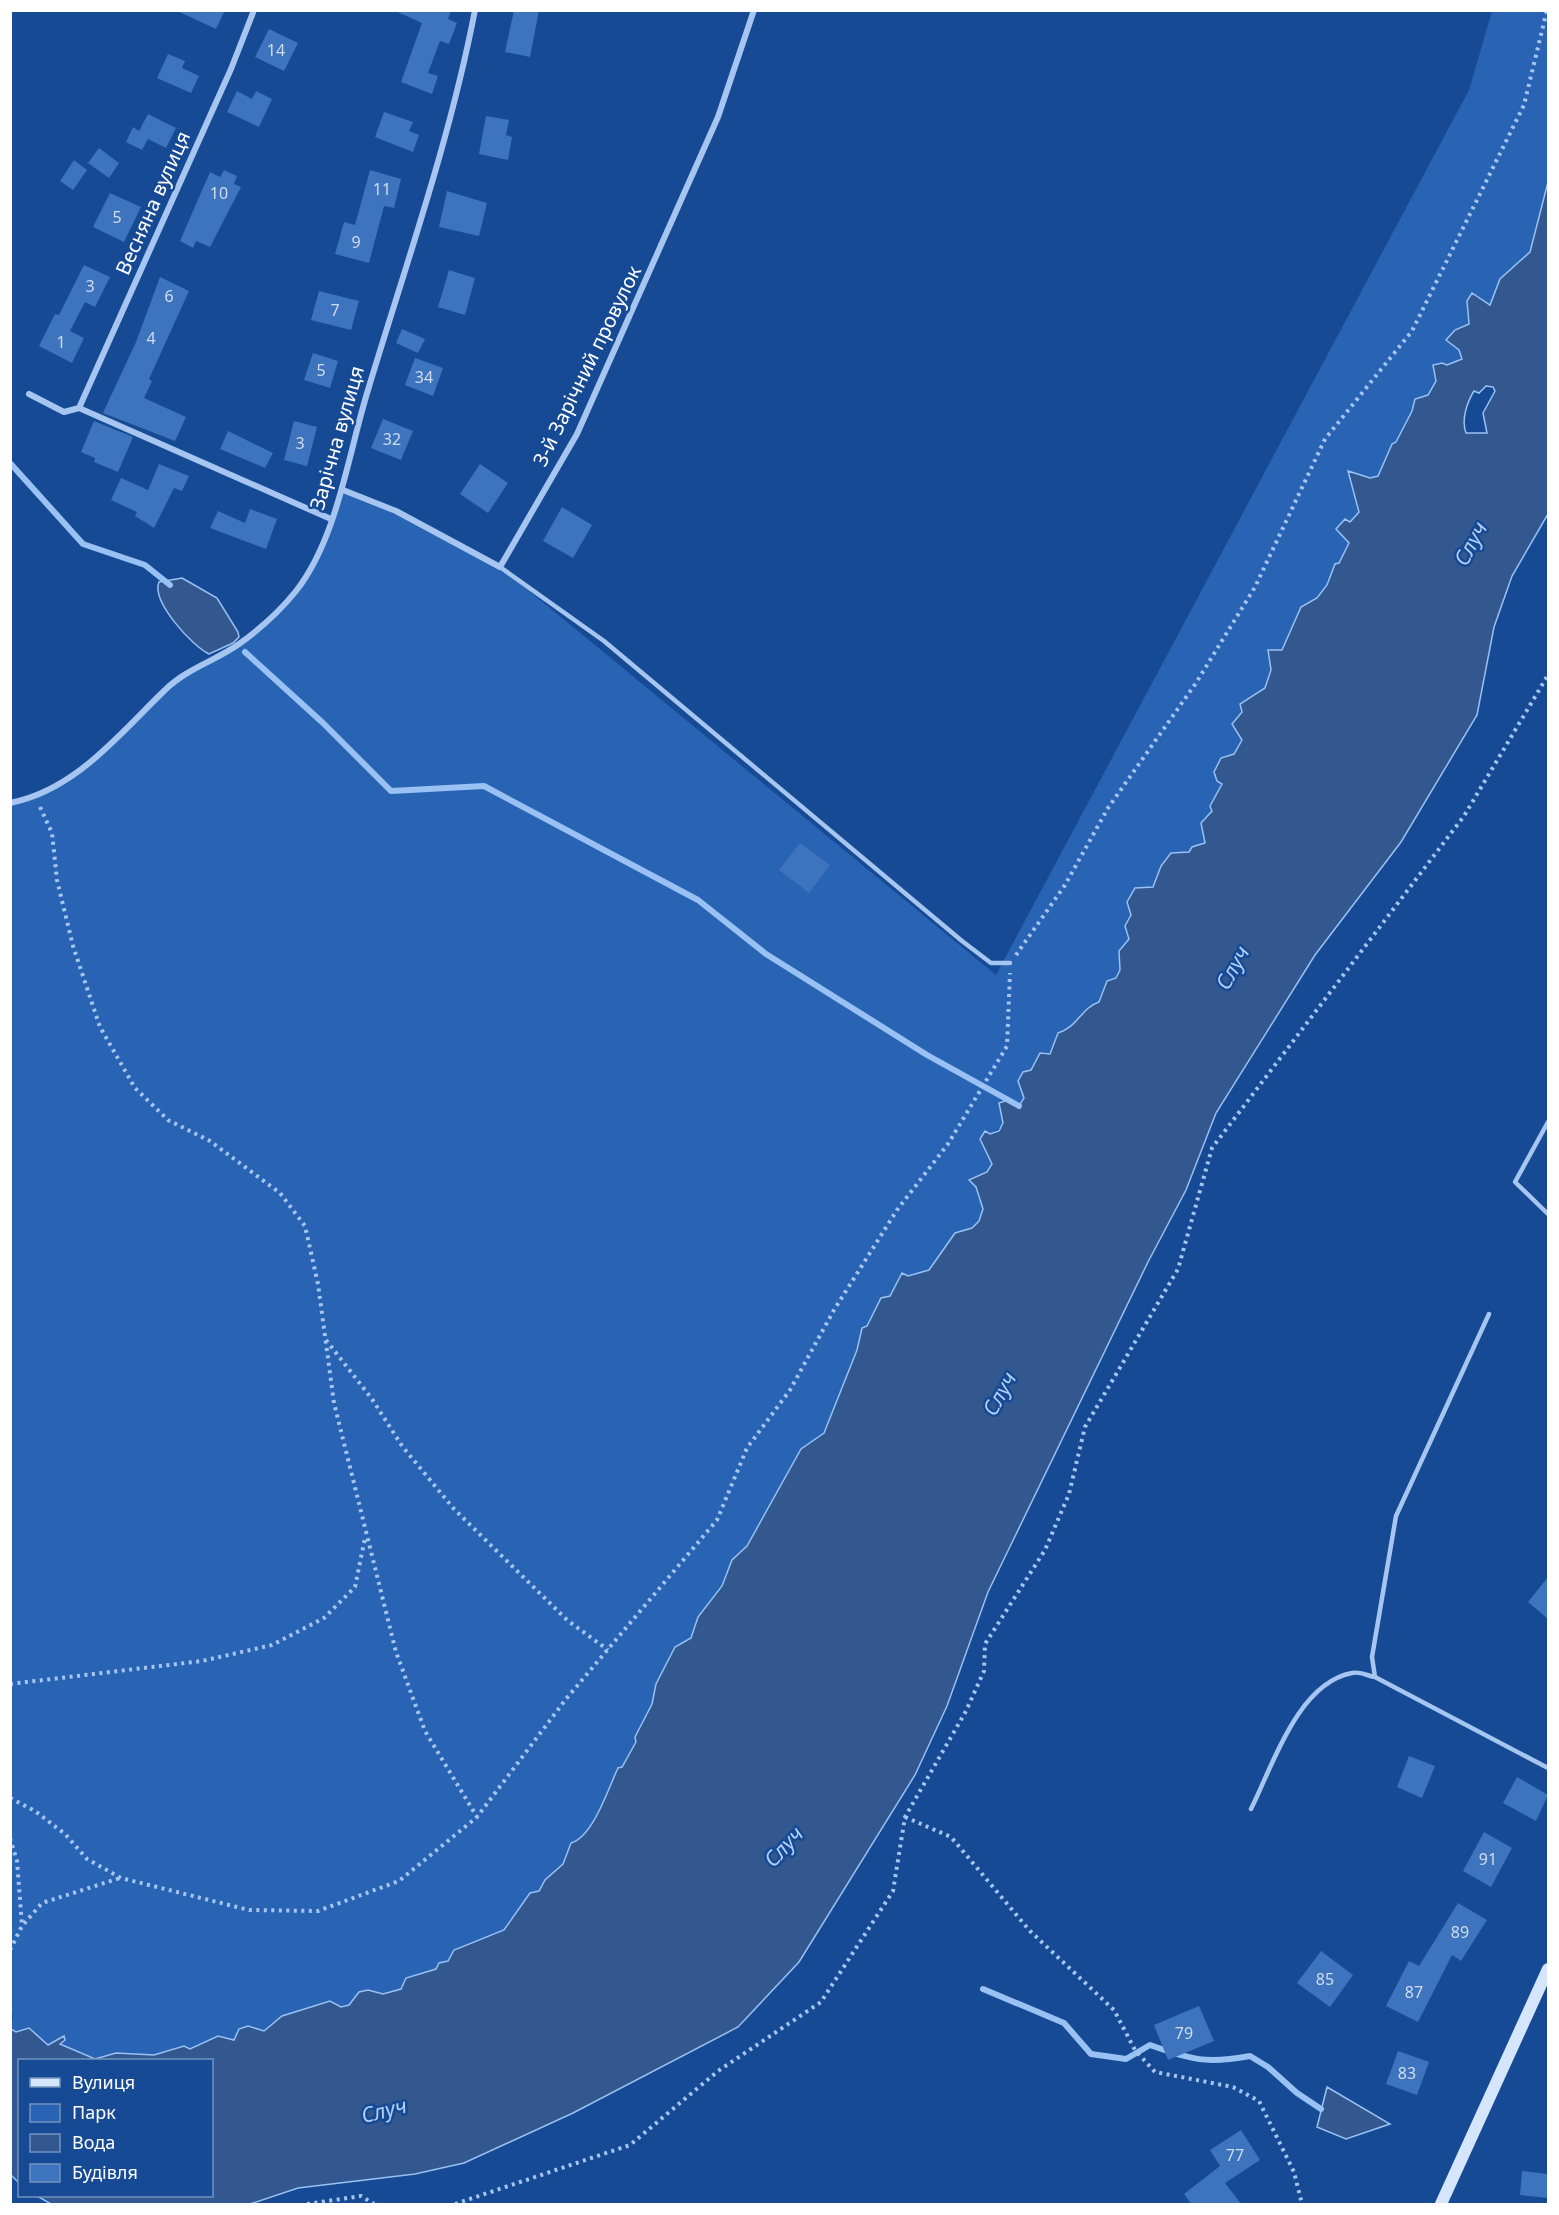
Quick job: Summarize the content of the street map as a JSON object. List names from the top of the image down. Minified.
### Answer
{"streets":{"street":["Весняна вулиця","3-й Зарічний провулок","Зарічна вулиця"]},"water":["Случ"],"house_numbers":["14","11","10","5","9","3","6","7","4","1","5","34","32","3","91","89","85","87","79","83","77"],"legend":["Вулиця","Парк","Вода","Будівля"]}
